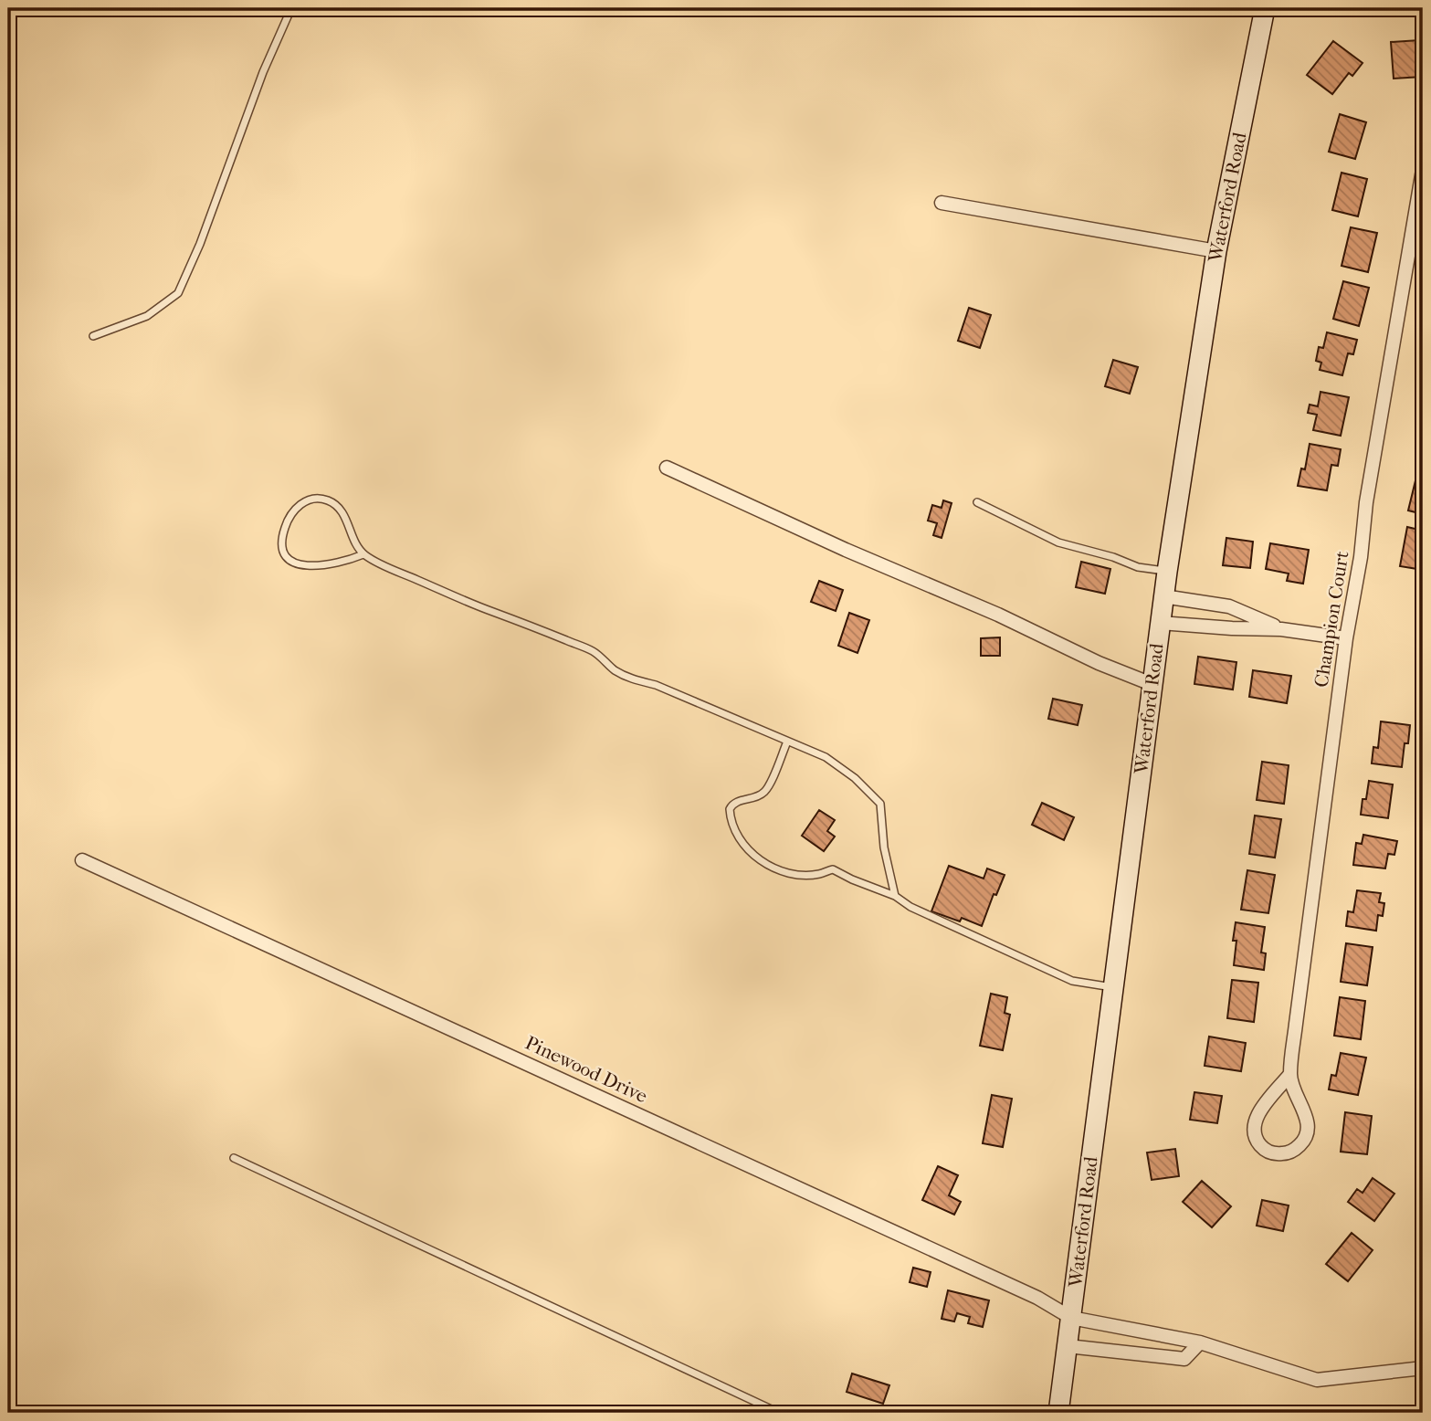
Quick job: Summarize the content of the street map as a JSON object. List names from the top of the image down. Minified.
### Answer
{"streets":{"main road":["Waterford Road"],"street":["Champion Court","Pinewood Drive"]},"crossings":[["Waterford Road","Pinewood Drive"]]}
